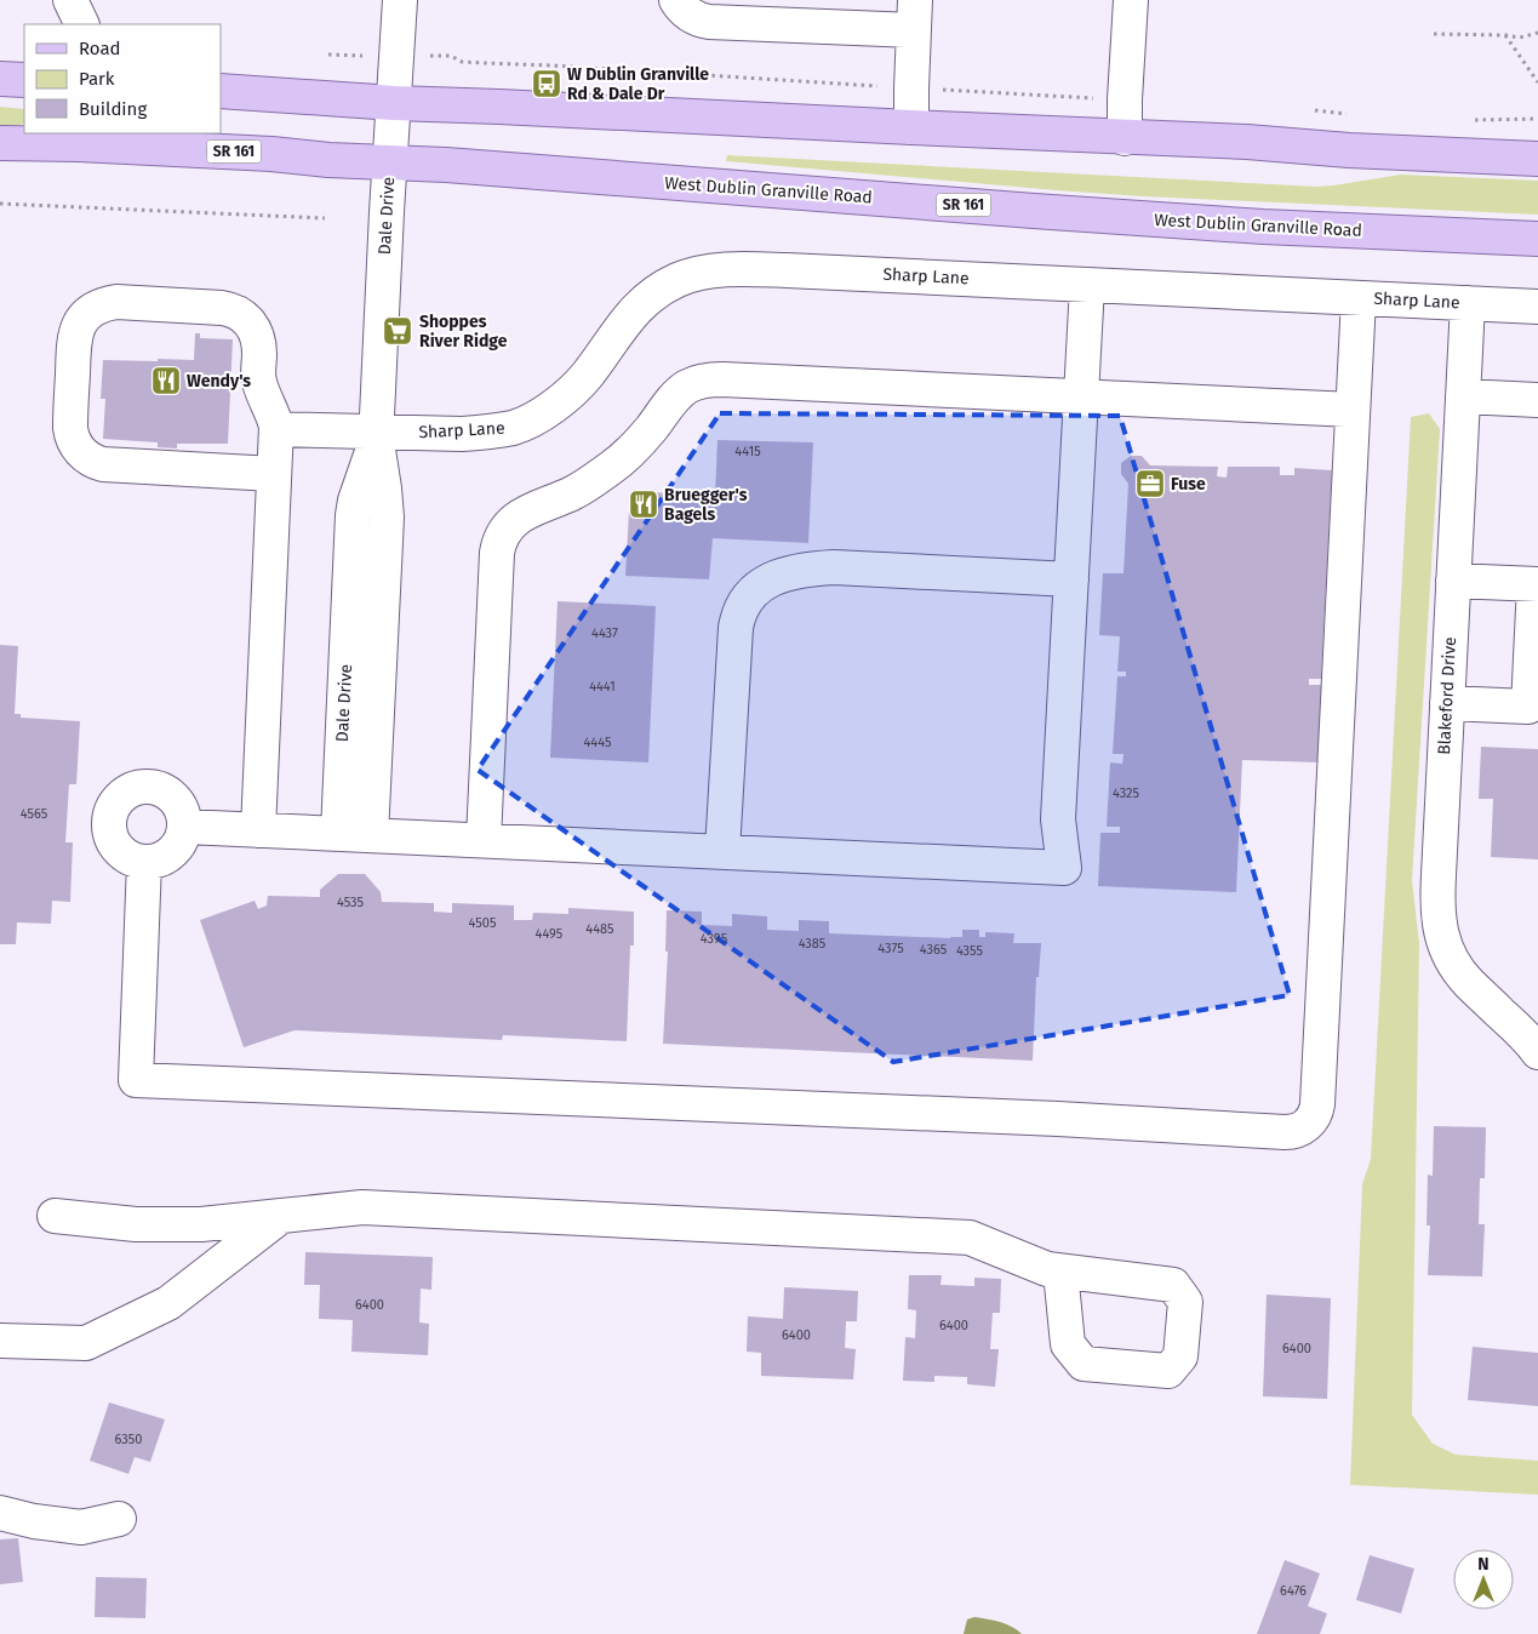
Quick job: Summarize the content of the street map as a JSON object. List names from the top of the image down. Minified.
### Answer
{"streets":{"main road":["SR 161","West Dublin Granville Road"],"street":["Dale Drive","Sharp Lane","Blakeford Drive"]},"crossings":[["West Dublin Granville Road","Dale Drive"],["Dale Drive","Sharp Lane"],["Sharp Lane","Blakeford Drive"]],"places":{"bus stop":["W Dublin Granville Rd & Dale Dr"],"supermarket":["Shoppes River Ridge"],"restaurant":["Wendy's","Bruegger's Bagels"],"office":["Fuse"]},"house_numbers":["4415","4437","4441","4445","4325","4565","4535","4505","4485","4495","4395","4385","4375","4365","4355","6400","6400","6400","6400","6350","6476"],"legend":["Road","Park","Building"],"north":"top"}
